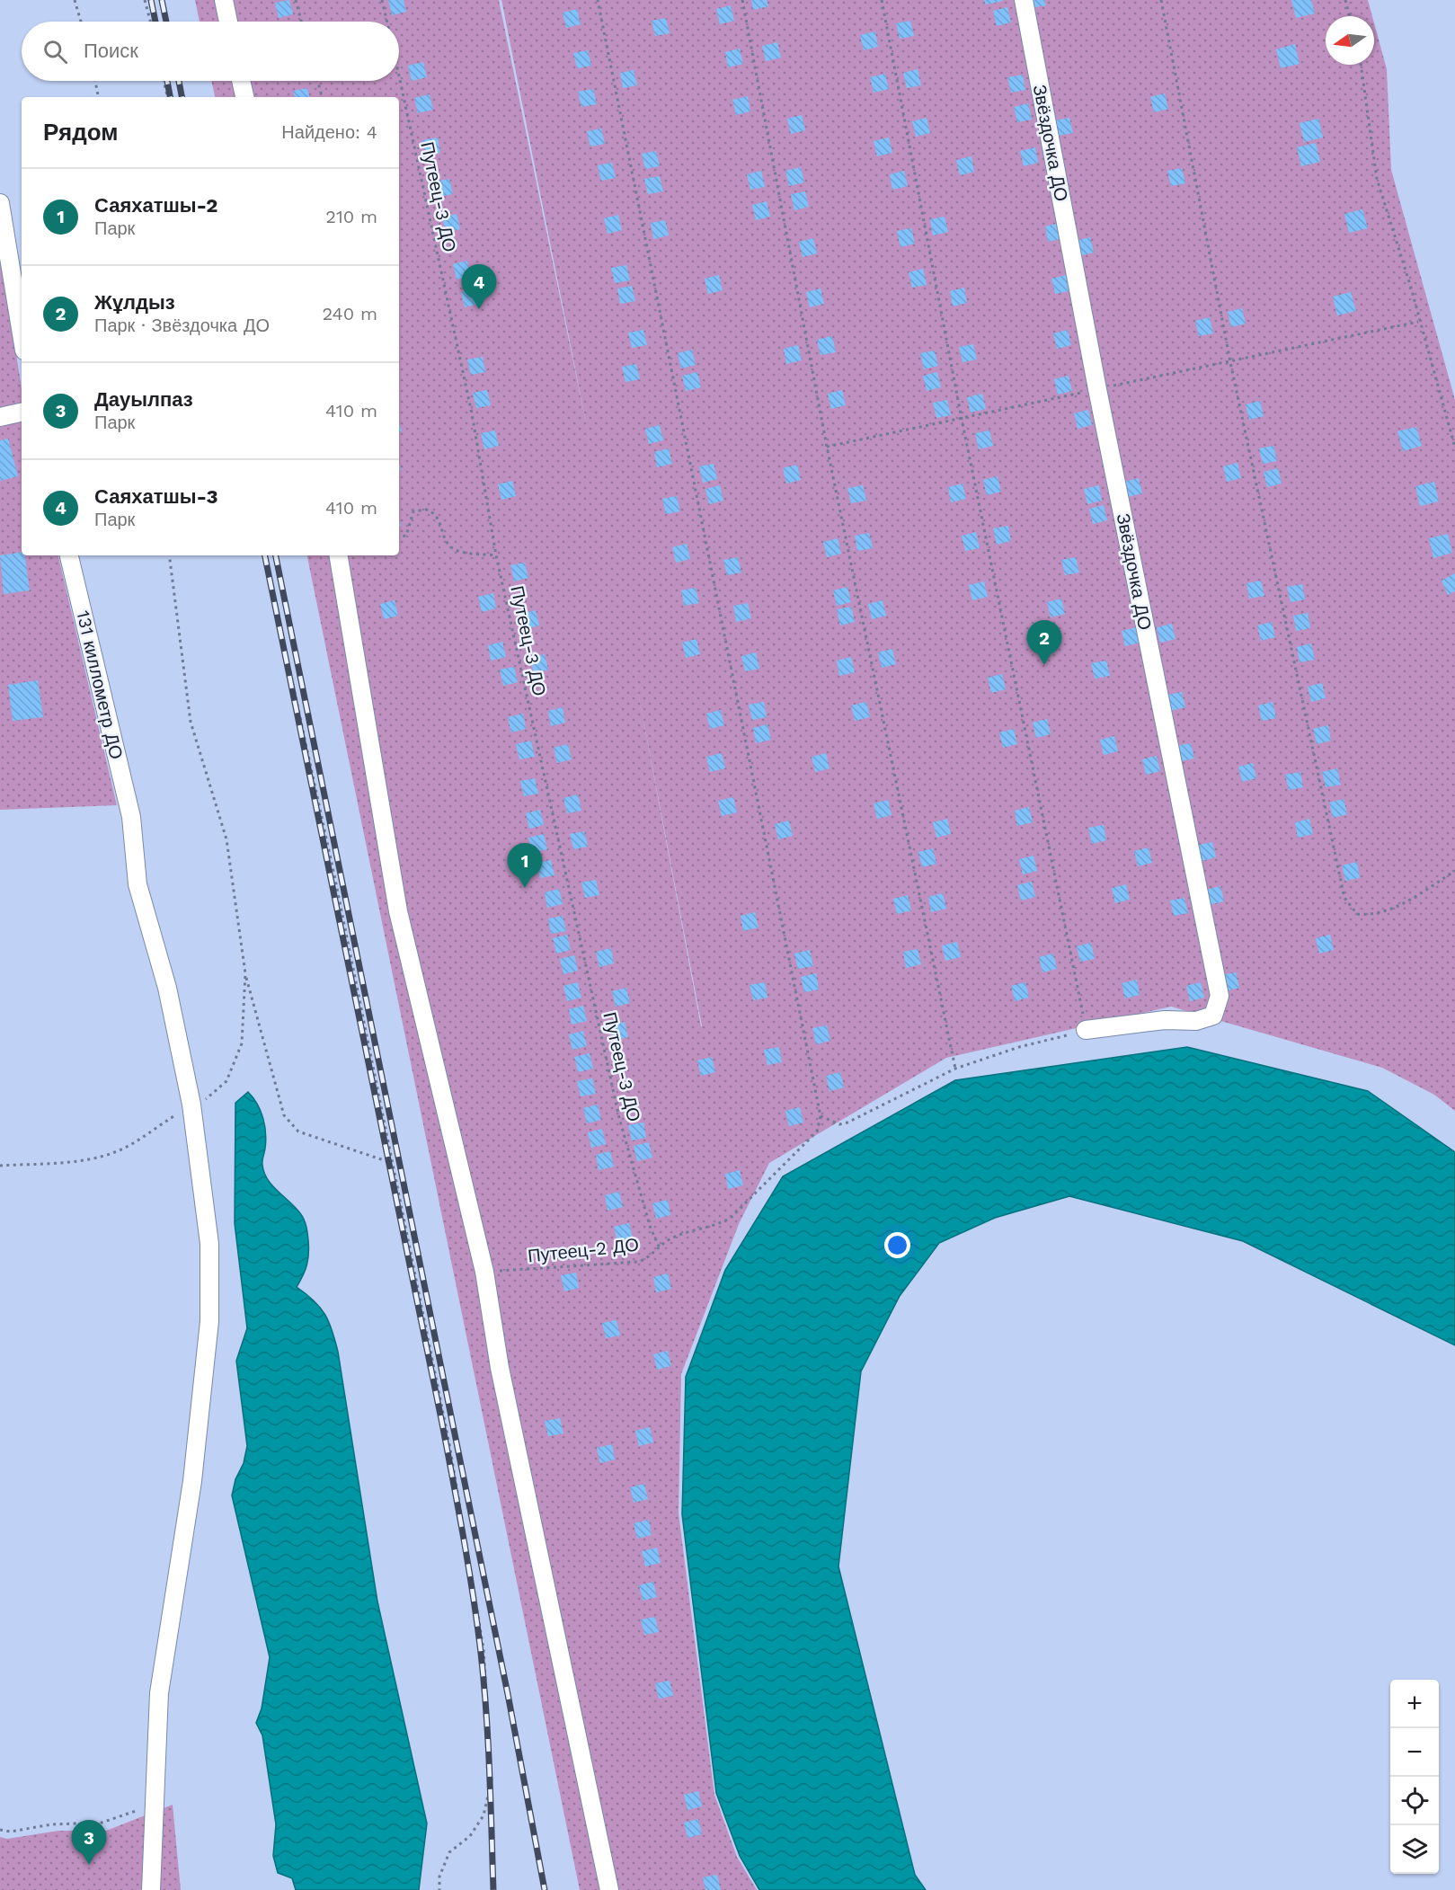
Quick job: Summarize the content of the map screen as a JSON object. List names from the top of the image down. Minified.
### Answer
{"streets":{"street":["Звёздочка ДО","131 киллометр ДО"],"path":["Путеец-3 ДО","Путеец-2 ДО"]},"crossings":[["Путеец-3 ДО","Путеец-2 ДО"]],"north":"left","page":{"search":"Поиск","heading":["Рядом","Найдено: 4"],"list":[{"mark":"1","name":"Саяхатшы-2","note":"Парк","value":"210 m"},{"mark":"2","name":"Жұлдыз","note":"Парк · Звёздочка ДО","value":"240 m"},{"mark":"3","name":"Дауылпаз","note":"Парк","value":"410 m"},{"mark":"4","name":"Саяхатшы-3","note":"Парк","value":"410 m"}],"pins":["4","2","1","3"],"map_buttons":["+","−"]}}
